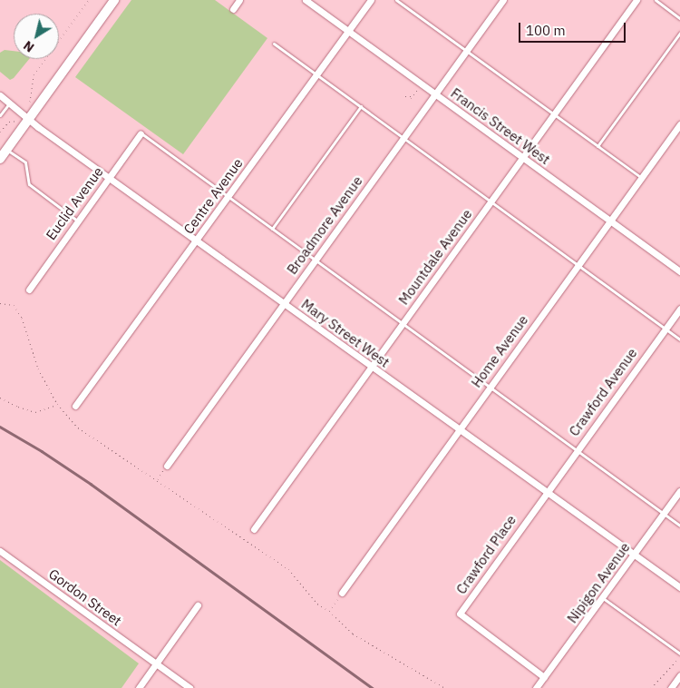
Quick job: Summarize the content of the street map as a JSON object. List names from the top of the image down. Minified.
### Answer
{"streets":{"street":["Francis Street West","Centre Avenue","Euclid Avenue","Broadmore Avenue","Mountdale Avenue","Mary Street West","Home Avenue","Crawford Avenue","Crawford Place","Nipigon Avenue","Gordon Street"]},"crossings":[["Francis Street West","Centre Avenue"],["Francis Street West","Broadmore Avenue"],["Francis Street West","Mountdale Avenue"],["Francis Street West","Home Avenue"],["Centre Avenue","Mary Street West"],["Euclid Avenue","Mary Street West"],["Broadmore Avenue","Mary Street West"],["Mountdale Avenue","Mary Street West"],["Mary Street West","Home Avenue"],["Mary Street West","Crawford Avenue"],["Mary Street West","Crawford Place"],["Mary Street West","Nipigon Avenue"],["Crawford Avenue","Crawford Place"],["Crawford Place","Nipigon Avenue"]],"scale_bar":"100 m","north":"bottom left"}
